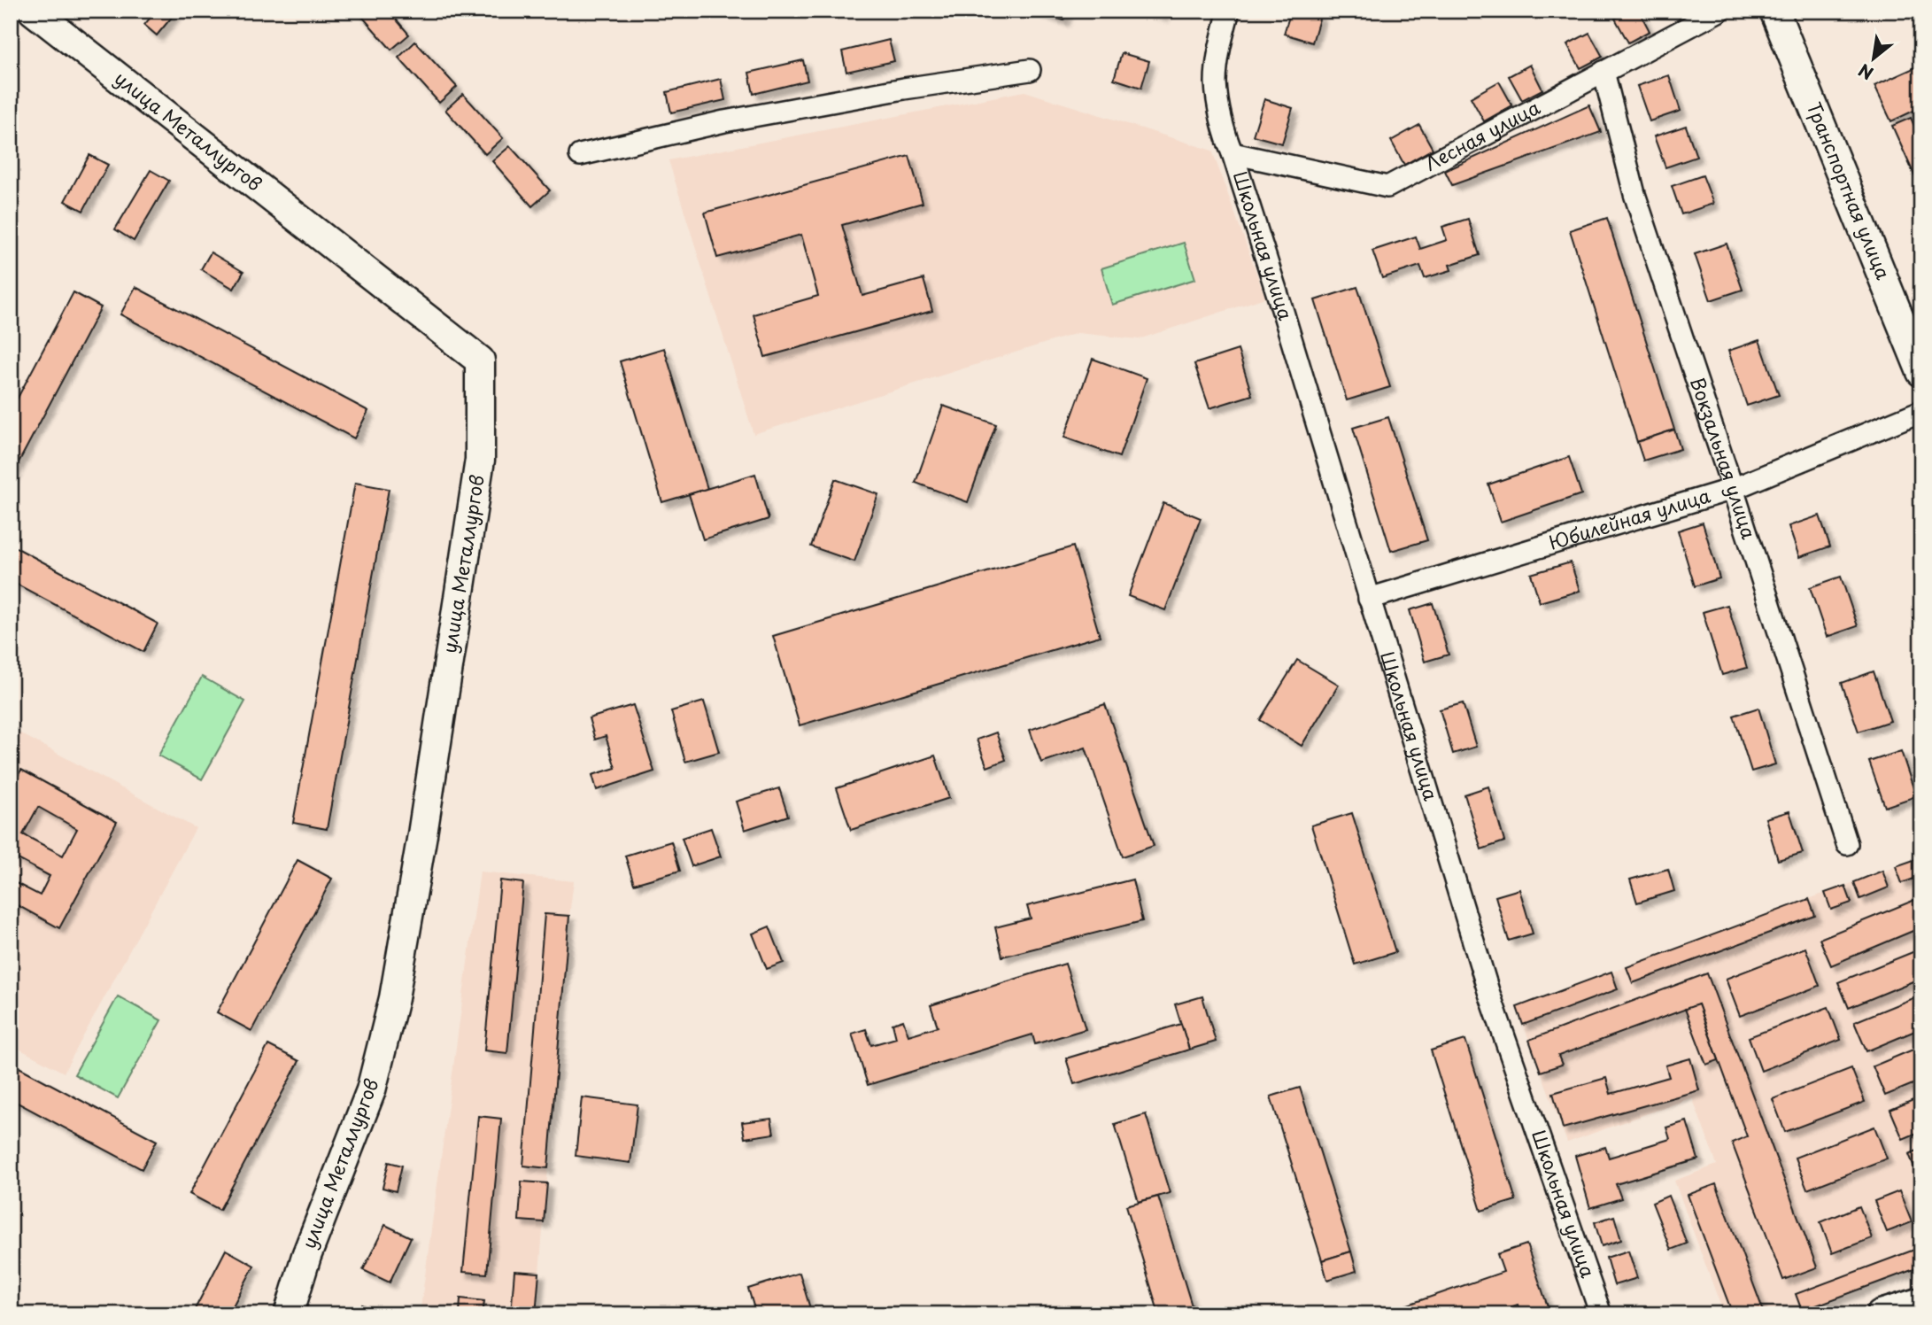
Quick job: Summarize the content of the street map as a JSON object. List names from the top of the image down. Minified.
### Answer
{"streets":{"street":["улица Металлургов","Лесная улица","Транспортная улица","Школьная улица","Вокзальная улица","Юбилейная улица"]},"crossings":[["Лесная улица","Школьная улица"],["Лесная улица","Вокзальная улица"],["Школьная улица","Юбилейная улица"],["Вокзальная улица","Юбилейная улица"]],"north":"bottom left"}
